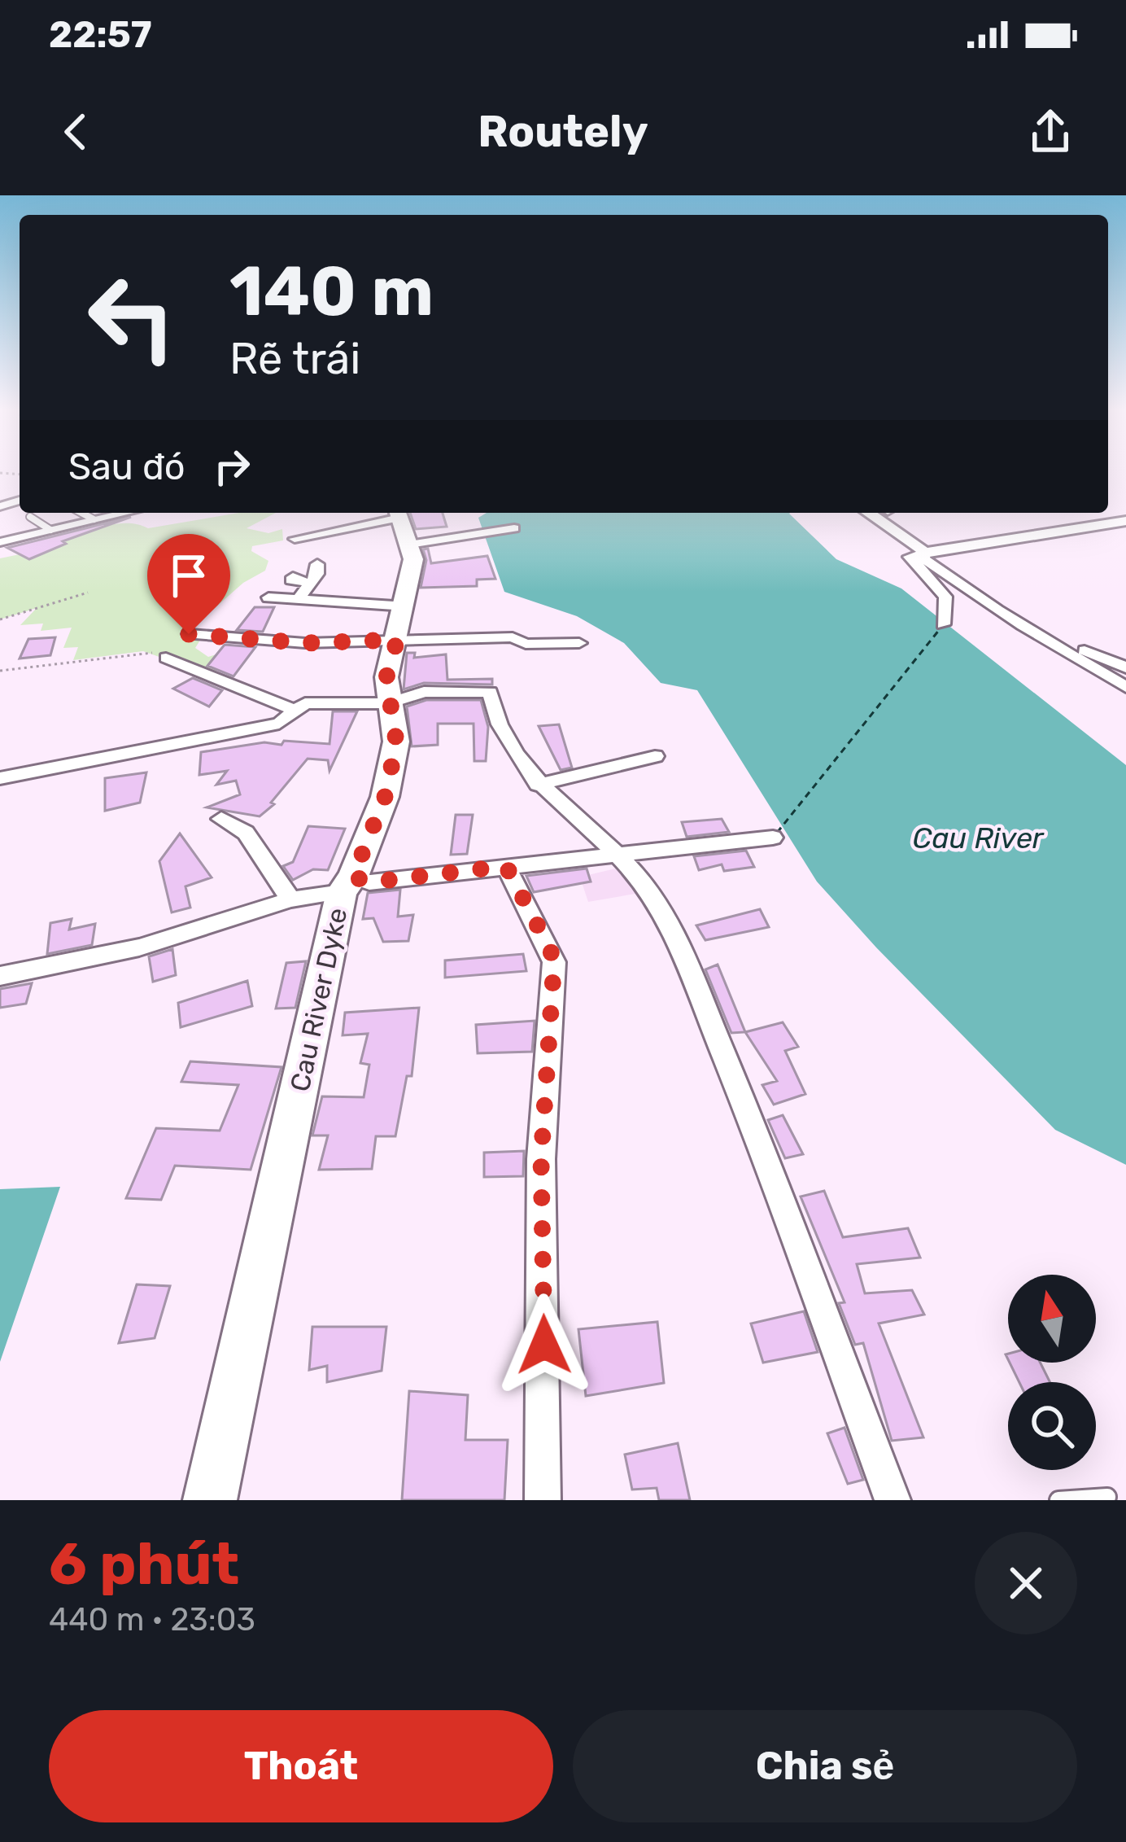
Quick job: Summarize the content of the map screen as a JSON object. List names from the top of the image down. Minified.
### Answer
{"streets":{"main road":["Cau River Dyke"]},"water":["Cau River"],"north":"top","page":{"status":"22:57","header":"Routely","turn":["140 m","Rẽ trái"],"then":"Sau đó","heading":["6 phút","440 m · 23:03"],"buttons":["Thoát","Chia sẻ"]}}
